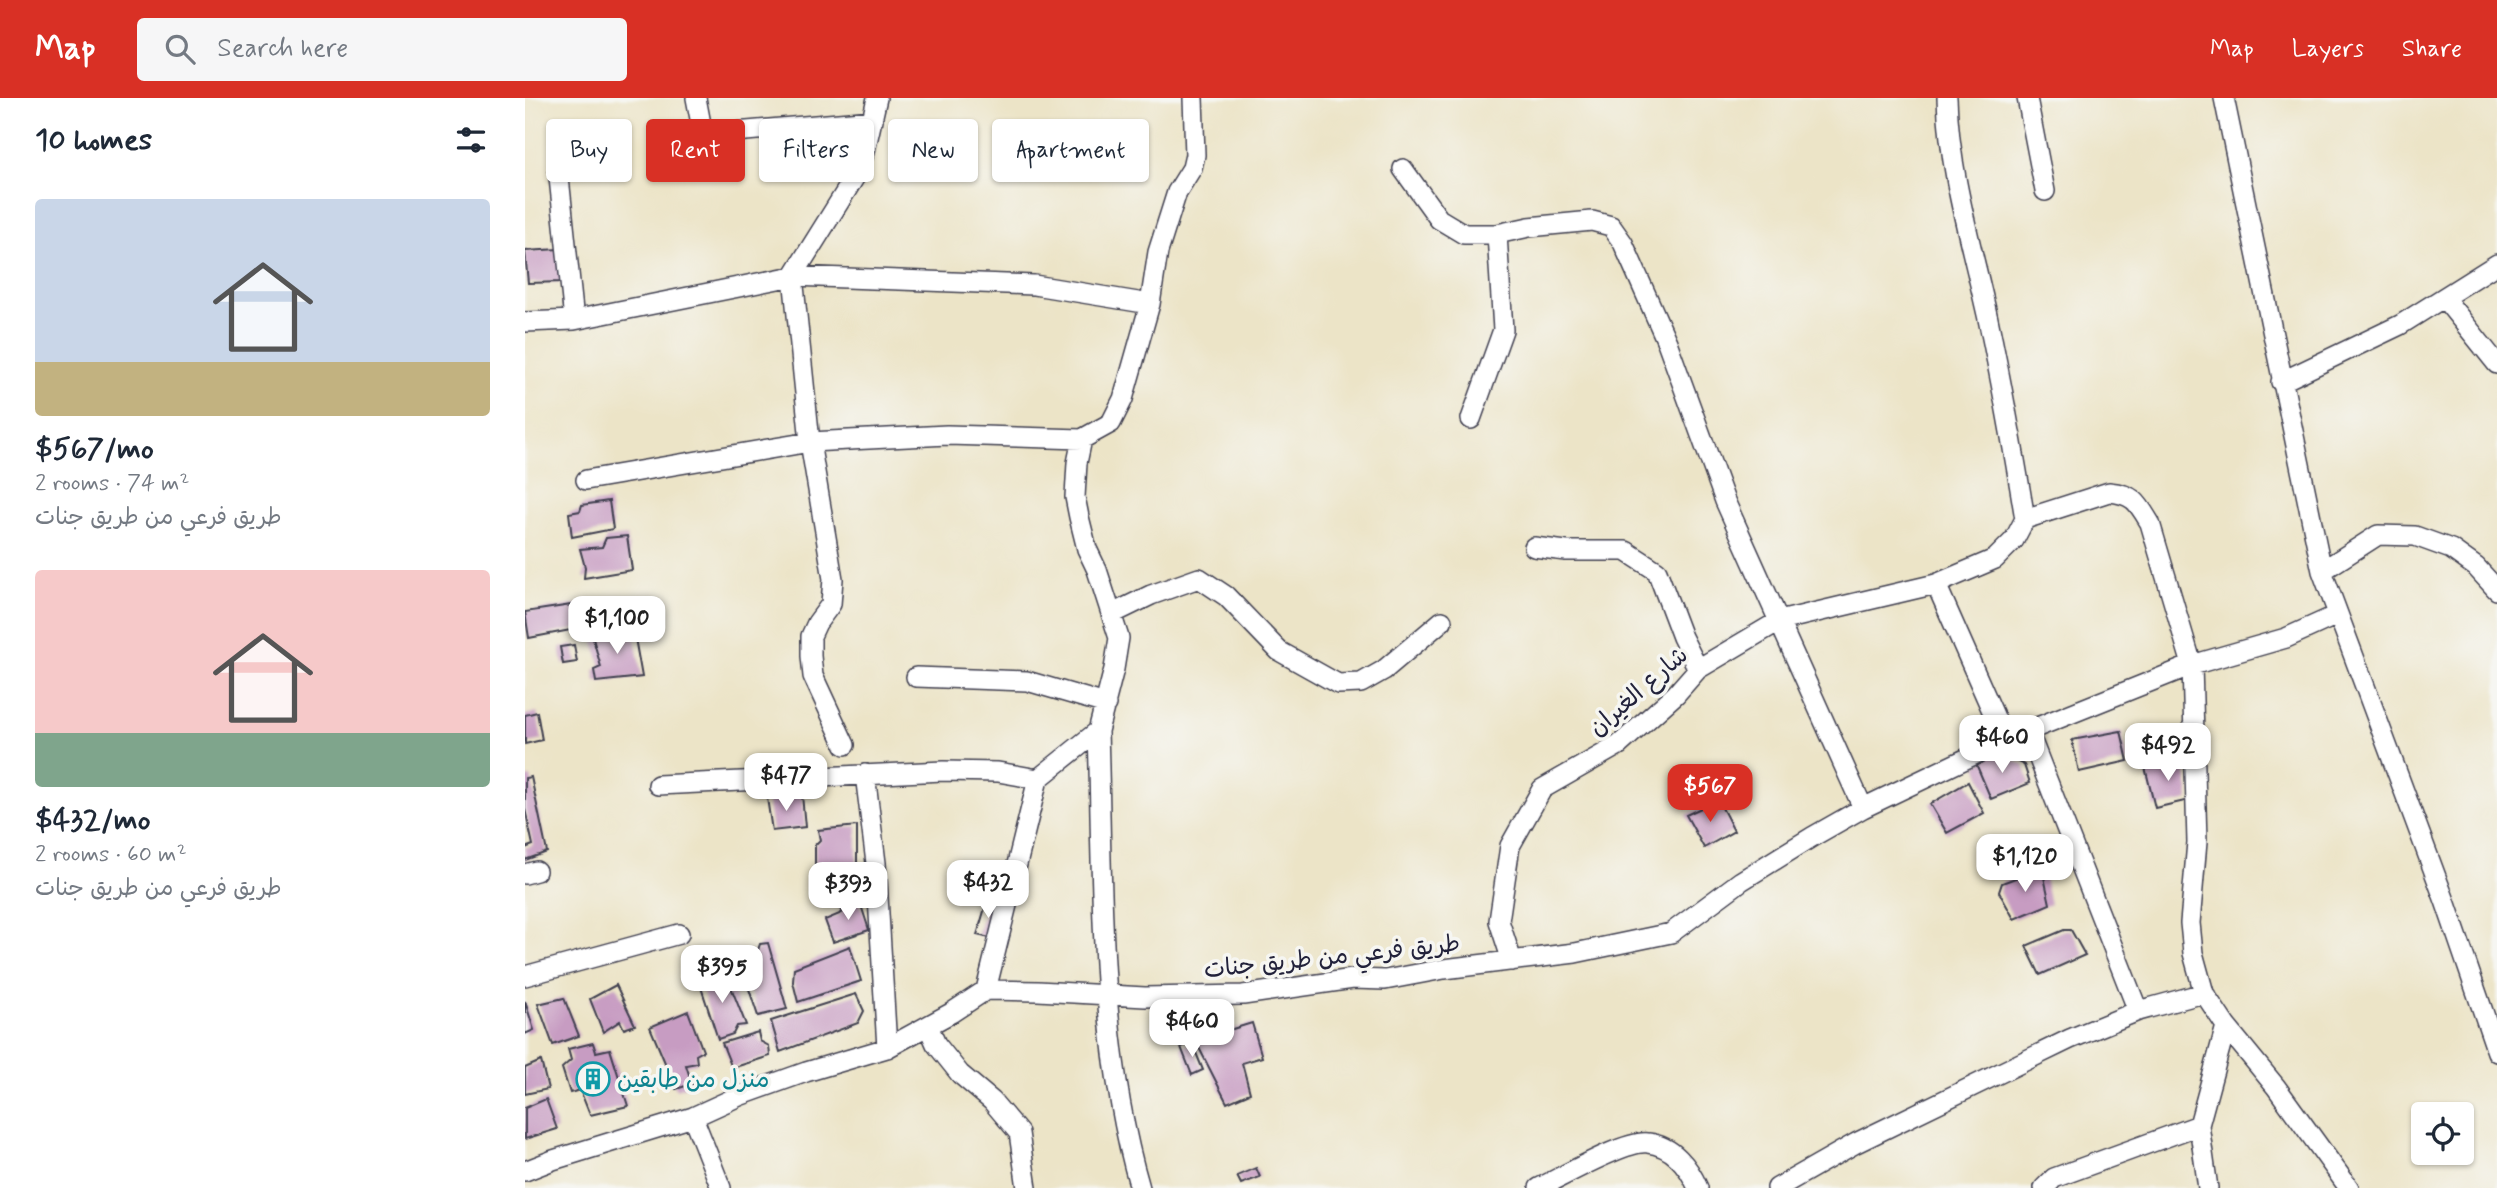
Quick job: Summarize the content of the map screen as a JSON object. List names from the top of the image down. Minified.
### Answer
{"streets":{"street":["شارع الغيران","طريق فرعي من طريق جنات"]},"crossings":[["شارع الغيران","طريق فرعي من طريق جنات"]],"places":{"building":["منزل من طابقين"]},"page":{"header":"Map","search":"Search here","nav":["Map","Layers","Share"],"heading":"10 homes","chip":["Buy","Rent","Filters","New","Apartment"],"list":[{"name":"$567/mo","note":"2 rooms · 74 m² · طريق فرعي من طريق جنات"},{"name":"$432/mo","note":"2 rooms · 60 m² · طريق فرعي من طريق جنات"}],"price":["$1,100","$460","$492","$477","$567","$1,120","$432","$393","$395","$460"]}}
